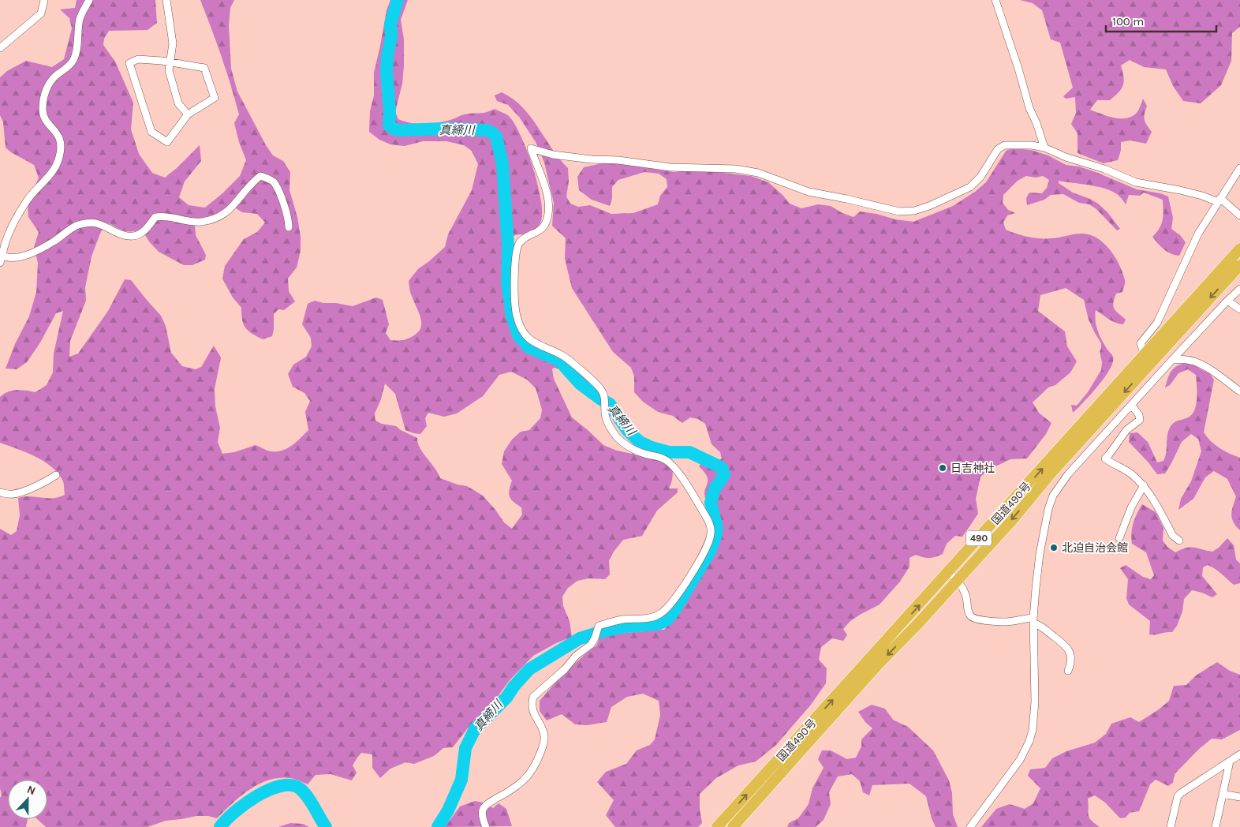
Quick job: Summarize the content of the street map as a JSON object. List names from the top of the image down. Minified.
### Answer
{"streets":{"highway":["国道490号","490"]},"water":["真締川"],"places":["日吉神社","北迫自治会館"],"scale_bar":"100 m","north":"top"}
